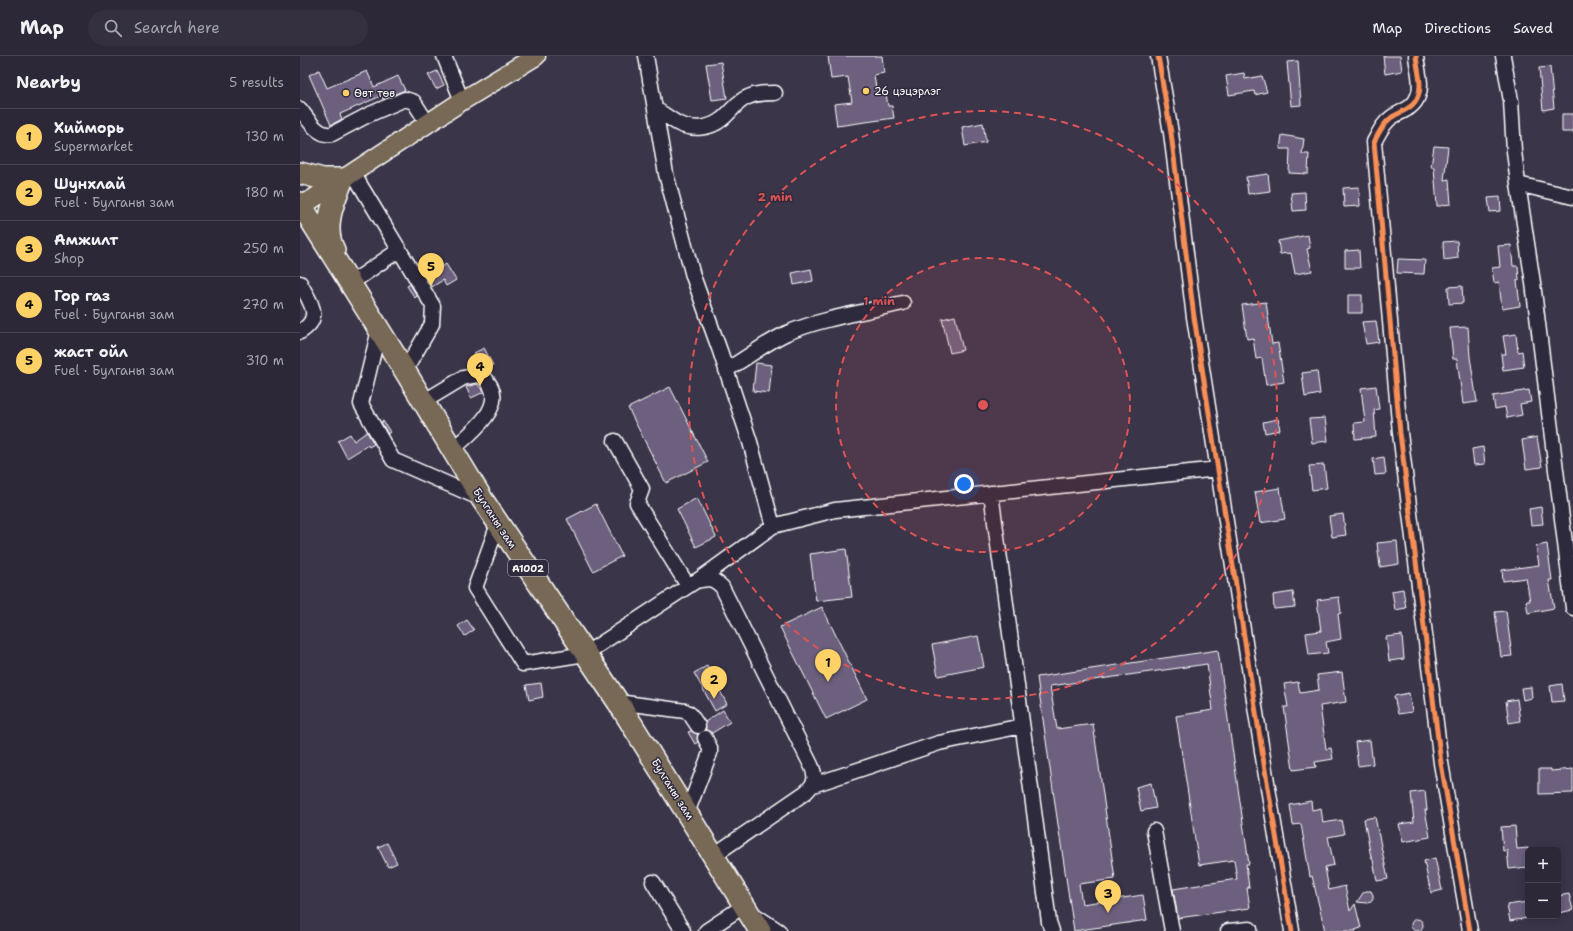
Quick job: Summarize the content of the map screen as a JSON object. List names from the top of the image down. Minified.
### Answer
{"streets":{"highway":["Булганы зам","A1002"]},"places":["26 цэцэрлэг","Өвт төв"],"page":{"header":"Map","search":"Search here","nav":["Map","Directions","Saved"],"heading":["Nearby","5 results"],"list":[{"mark":"1","name":"Хийморь","note":"Supermarket","value":"130 m"},{"mark":"2","name":"Шунхлай","note":"Fuel · Булганы зам","value":"180 m"},{"mark":"3","name":"Амжилт","note":"Shop","value":"250 m"},{"mark":"4","name":"Гор газ","note":"Fuel · Булганы зам","value":"270 m"},{"mark":"5","name":"жаст ойл","note":"Fuel · Булганы зам","value":"310 m"}],"pins":["5","4","1","2","3"],"map_buttons":["+","−"]},"rings":["2 min","1 min"]}
